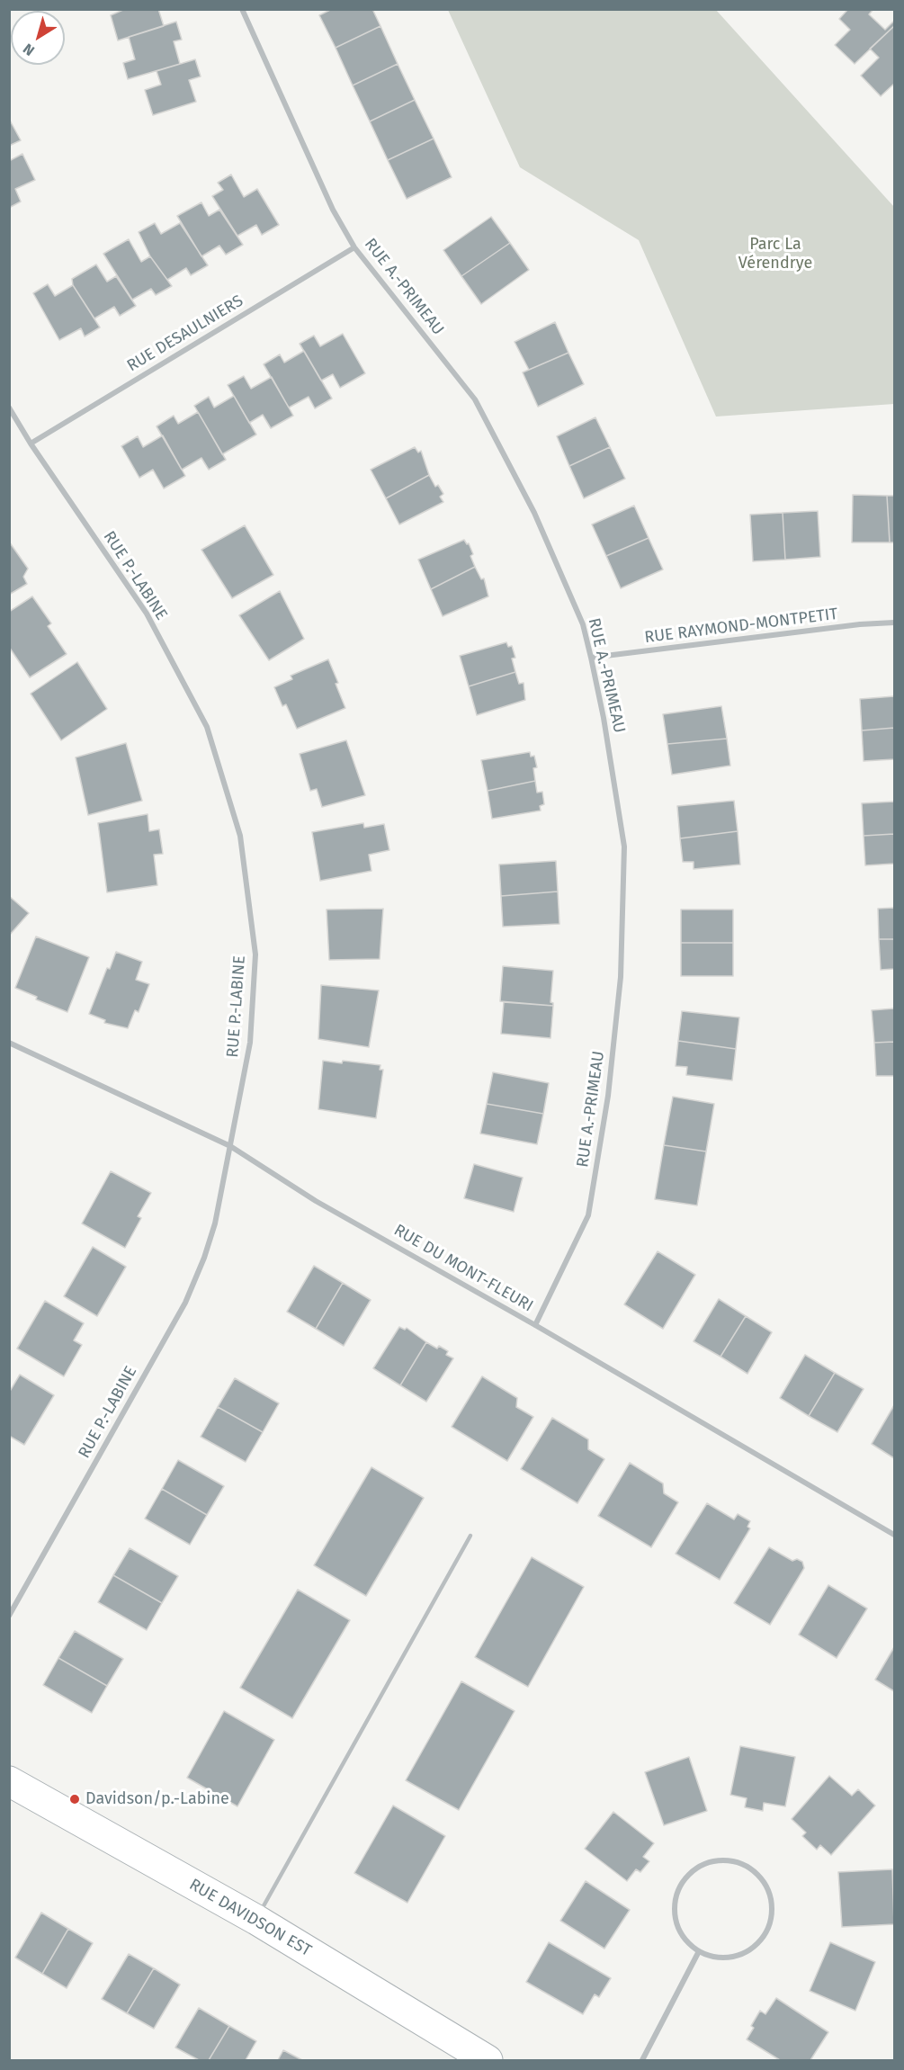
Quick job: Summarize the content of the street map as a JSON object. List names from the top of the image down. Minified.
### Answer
{"streets":{"street":["RUE A.-PRIMEAU","RUE DESAULNIERS","RUE P.-LABINE","RUE RAYMOND-MONTPETIT","RUE DU MONT-FLEURI","RUE DAVIDSON EST"]},"crossings":[["RUE A.-PRIMEAU","RUE DESAULNIERS"],["RUE A.-PRIMEAU","RUE RAYMOND-MONTPETIT"],["RUE A.-PRIMEAU","RUE DU MONT-FLEURI"],["RUE DESAULNIERS","RUE P.-LABINE"],["RUE P.-LABINE","RUE DU MONT-FLEURI"]],"parks":["Parc La Vérendrye"],"places":["Davidson/p.-Labine"],"north":"bottom left"}
